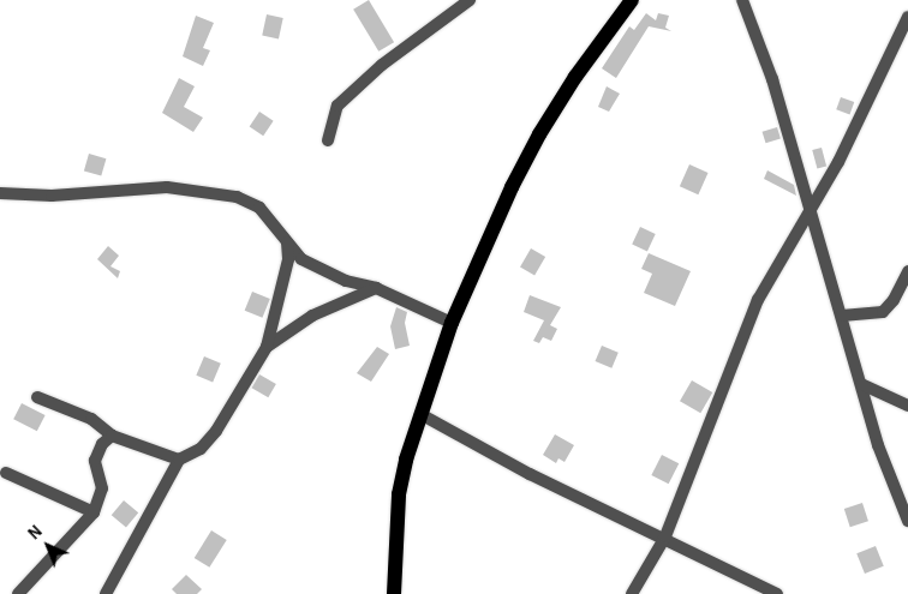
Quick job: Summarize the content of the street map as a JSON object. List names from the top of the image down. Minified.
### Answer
{"north":"top left"}
